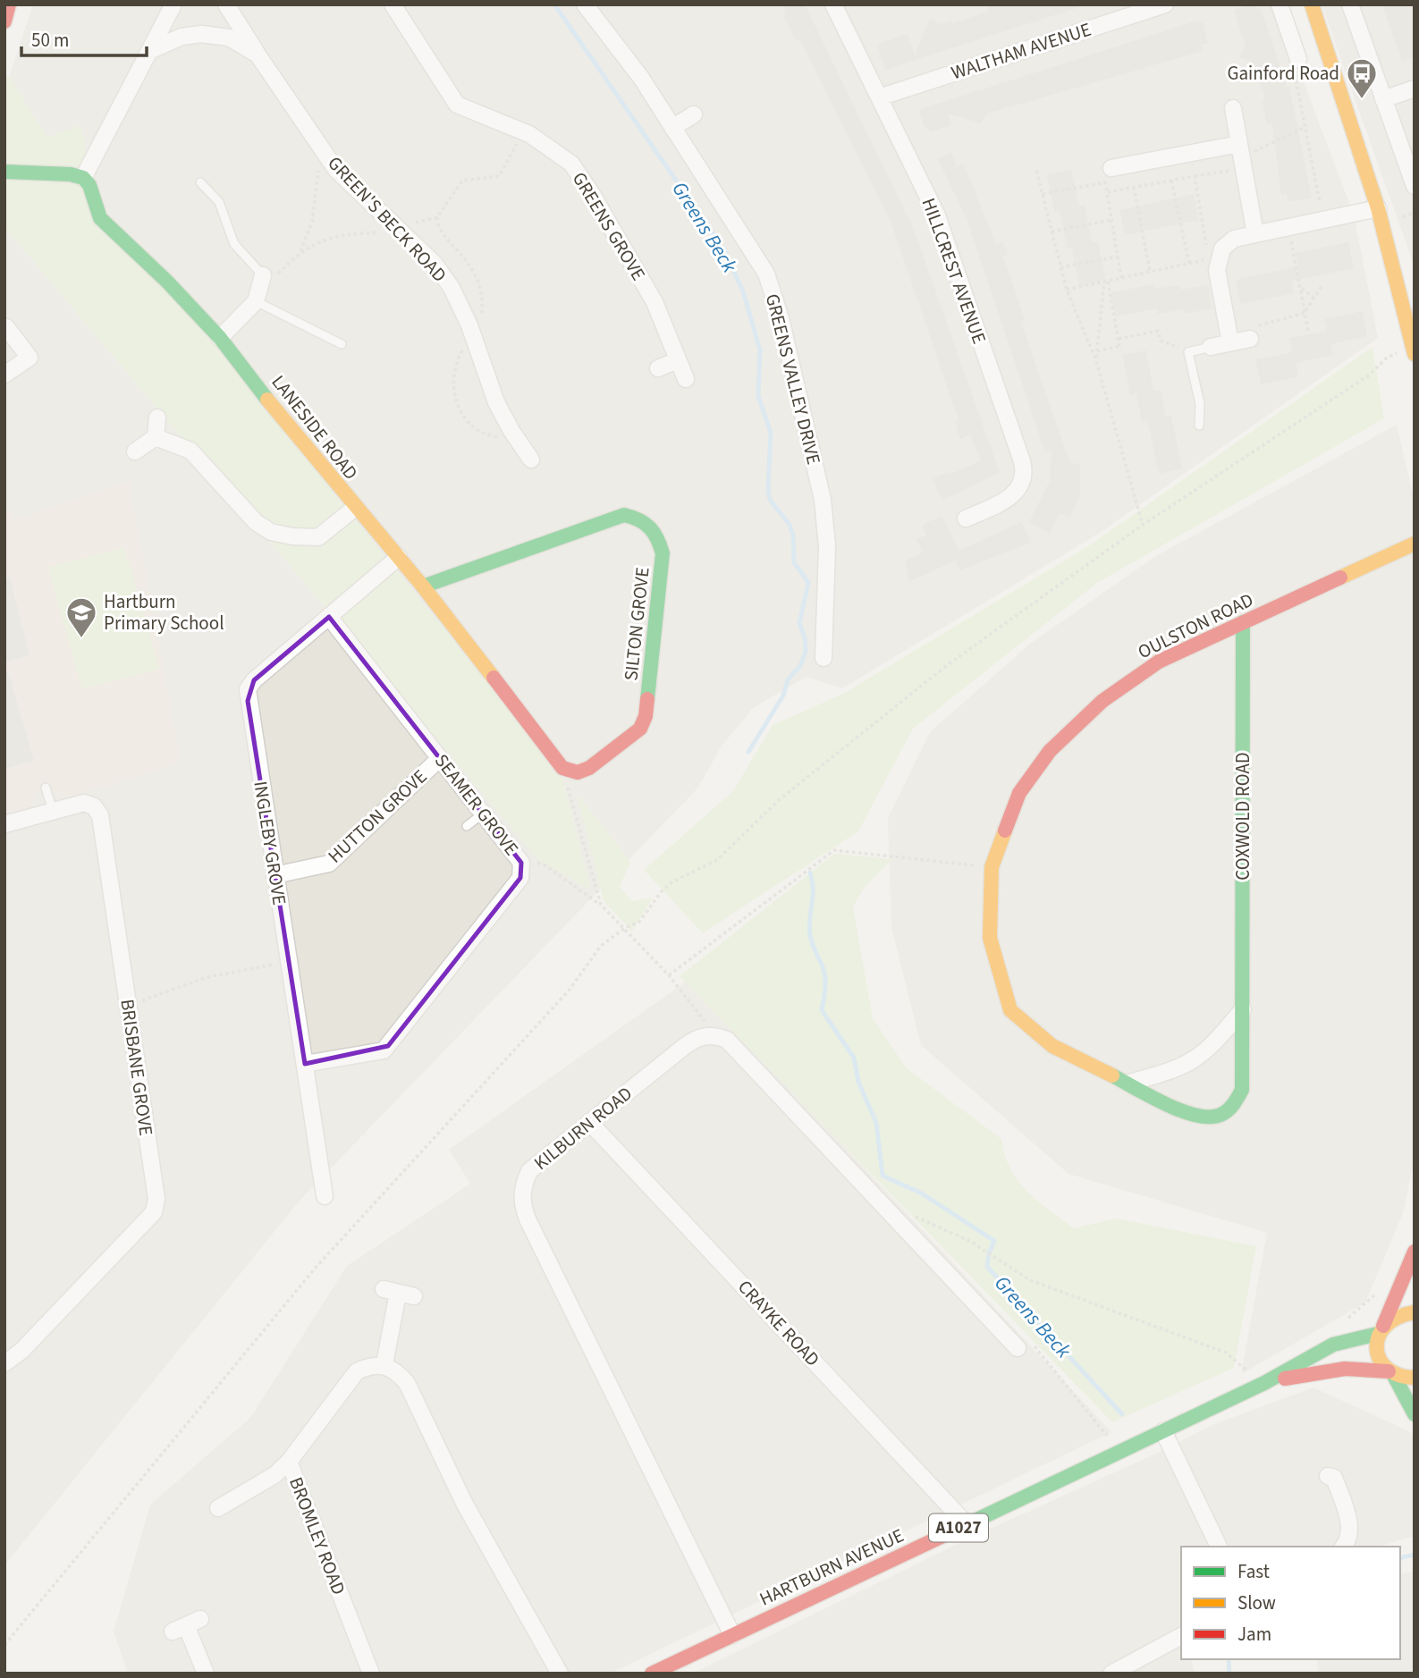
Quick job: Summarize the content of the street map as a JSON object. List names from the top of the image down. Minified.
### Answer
{"streets":{"street":["WALTHAM AVENUE","GREEN'S BECK ROAD","GREENS GROVE","HILLCREST AVENUE","GREENS VALLEY DRIVE","LANESIDE ROAD","SILTON GROVE","OULSTON ROAD","SEAMER GROVE","HUTTON GROVE","COXWOLD ROAD","INGLEBY GROVE","BRISBANE GROVE","KILBURN ROAD","CRAYKE ROAD","A1027","BROMLEY ROAD","HARTBURN AVENUE"]},"crossings":[["WALTHAM AVENUE","HILLCREST AVENUE"],["LANESIDE ROAD","SILTON GROVE"],["LANESIDE ROAD","INGLEBY GROVE"],["OULSTON ROAD","COXWOLD ROAD"],["SEAMER GROVE","HUTTON GROVE"],["SEAMER GROVE","INGLEBY GROVE"],["HUTTON GROVE","INGLEBY GROVE"],["KILBURN ROAD","CRAYKE ROAD"],["KILBURN ROAD","HARTBURN AVENUE"],["CRAYKE ROAD","HARTBURN AVENUE"],["A1027","HARTBURN AVENUE"]],"water":["Greens Beck"],"places":{"bus stop":["Gainford Road"],"school or university":["Hartburn Primary School"]},"legend":["Fast","Slow","Jam"],"scale_bar":"50 m"}
